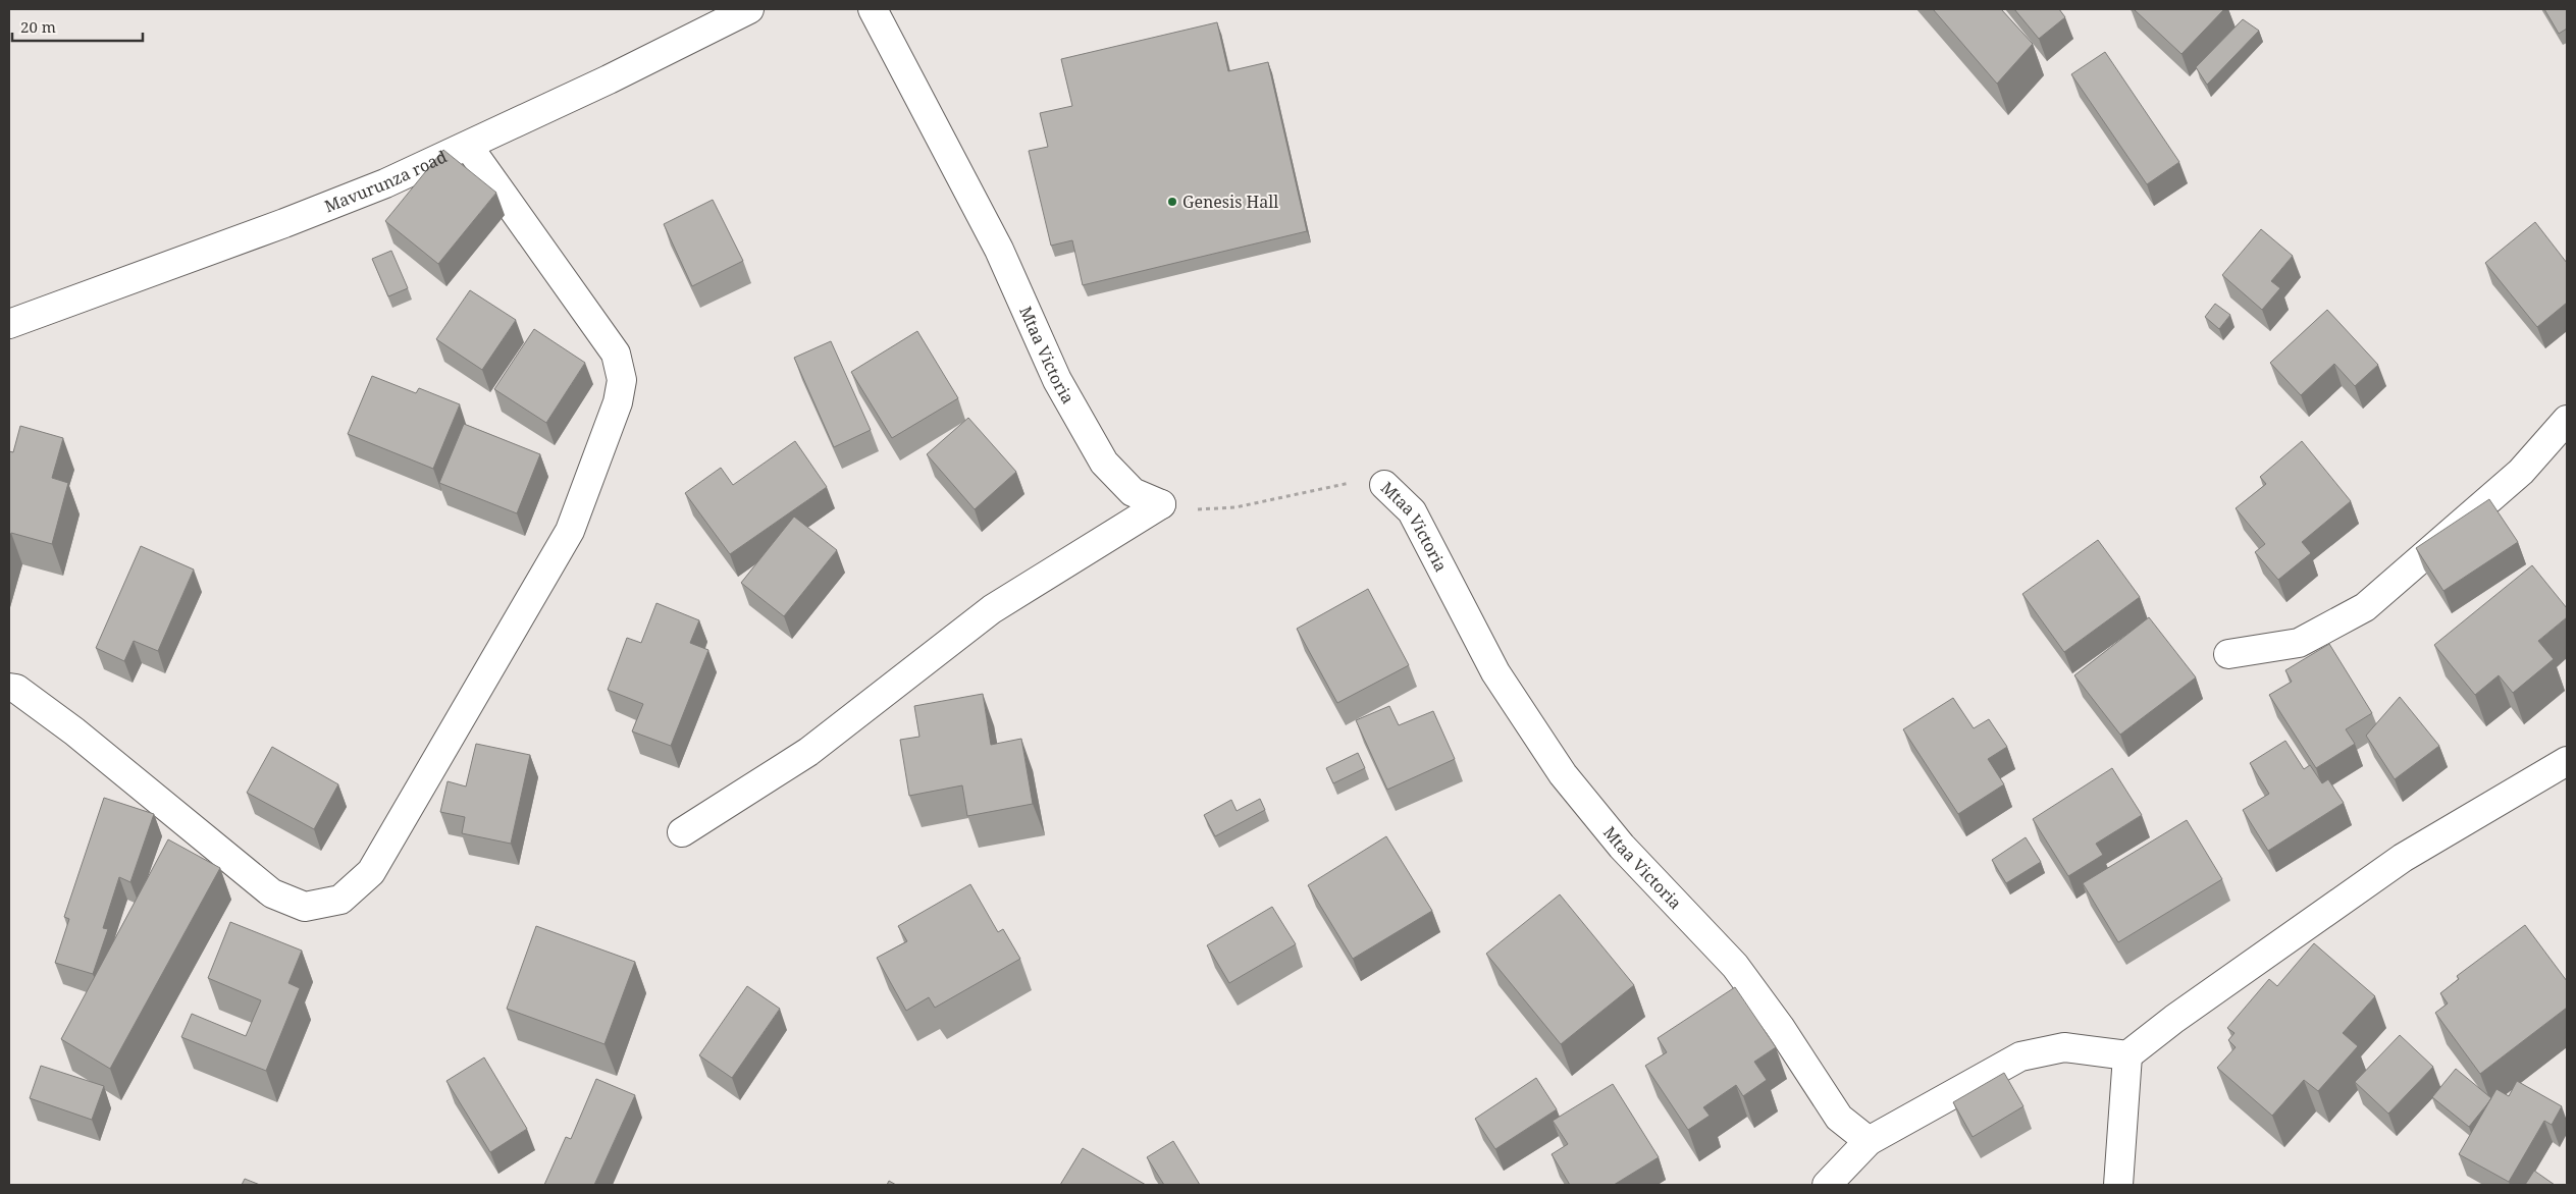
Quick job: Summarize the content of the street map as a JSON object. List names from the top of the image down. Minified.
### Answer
{"streets":{"street":["Mavurunza road","Mtaa Victoria"]},"places":["Genesis Hall"],"scale_bar":"20 m"}
